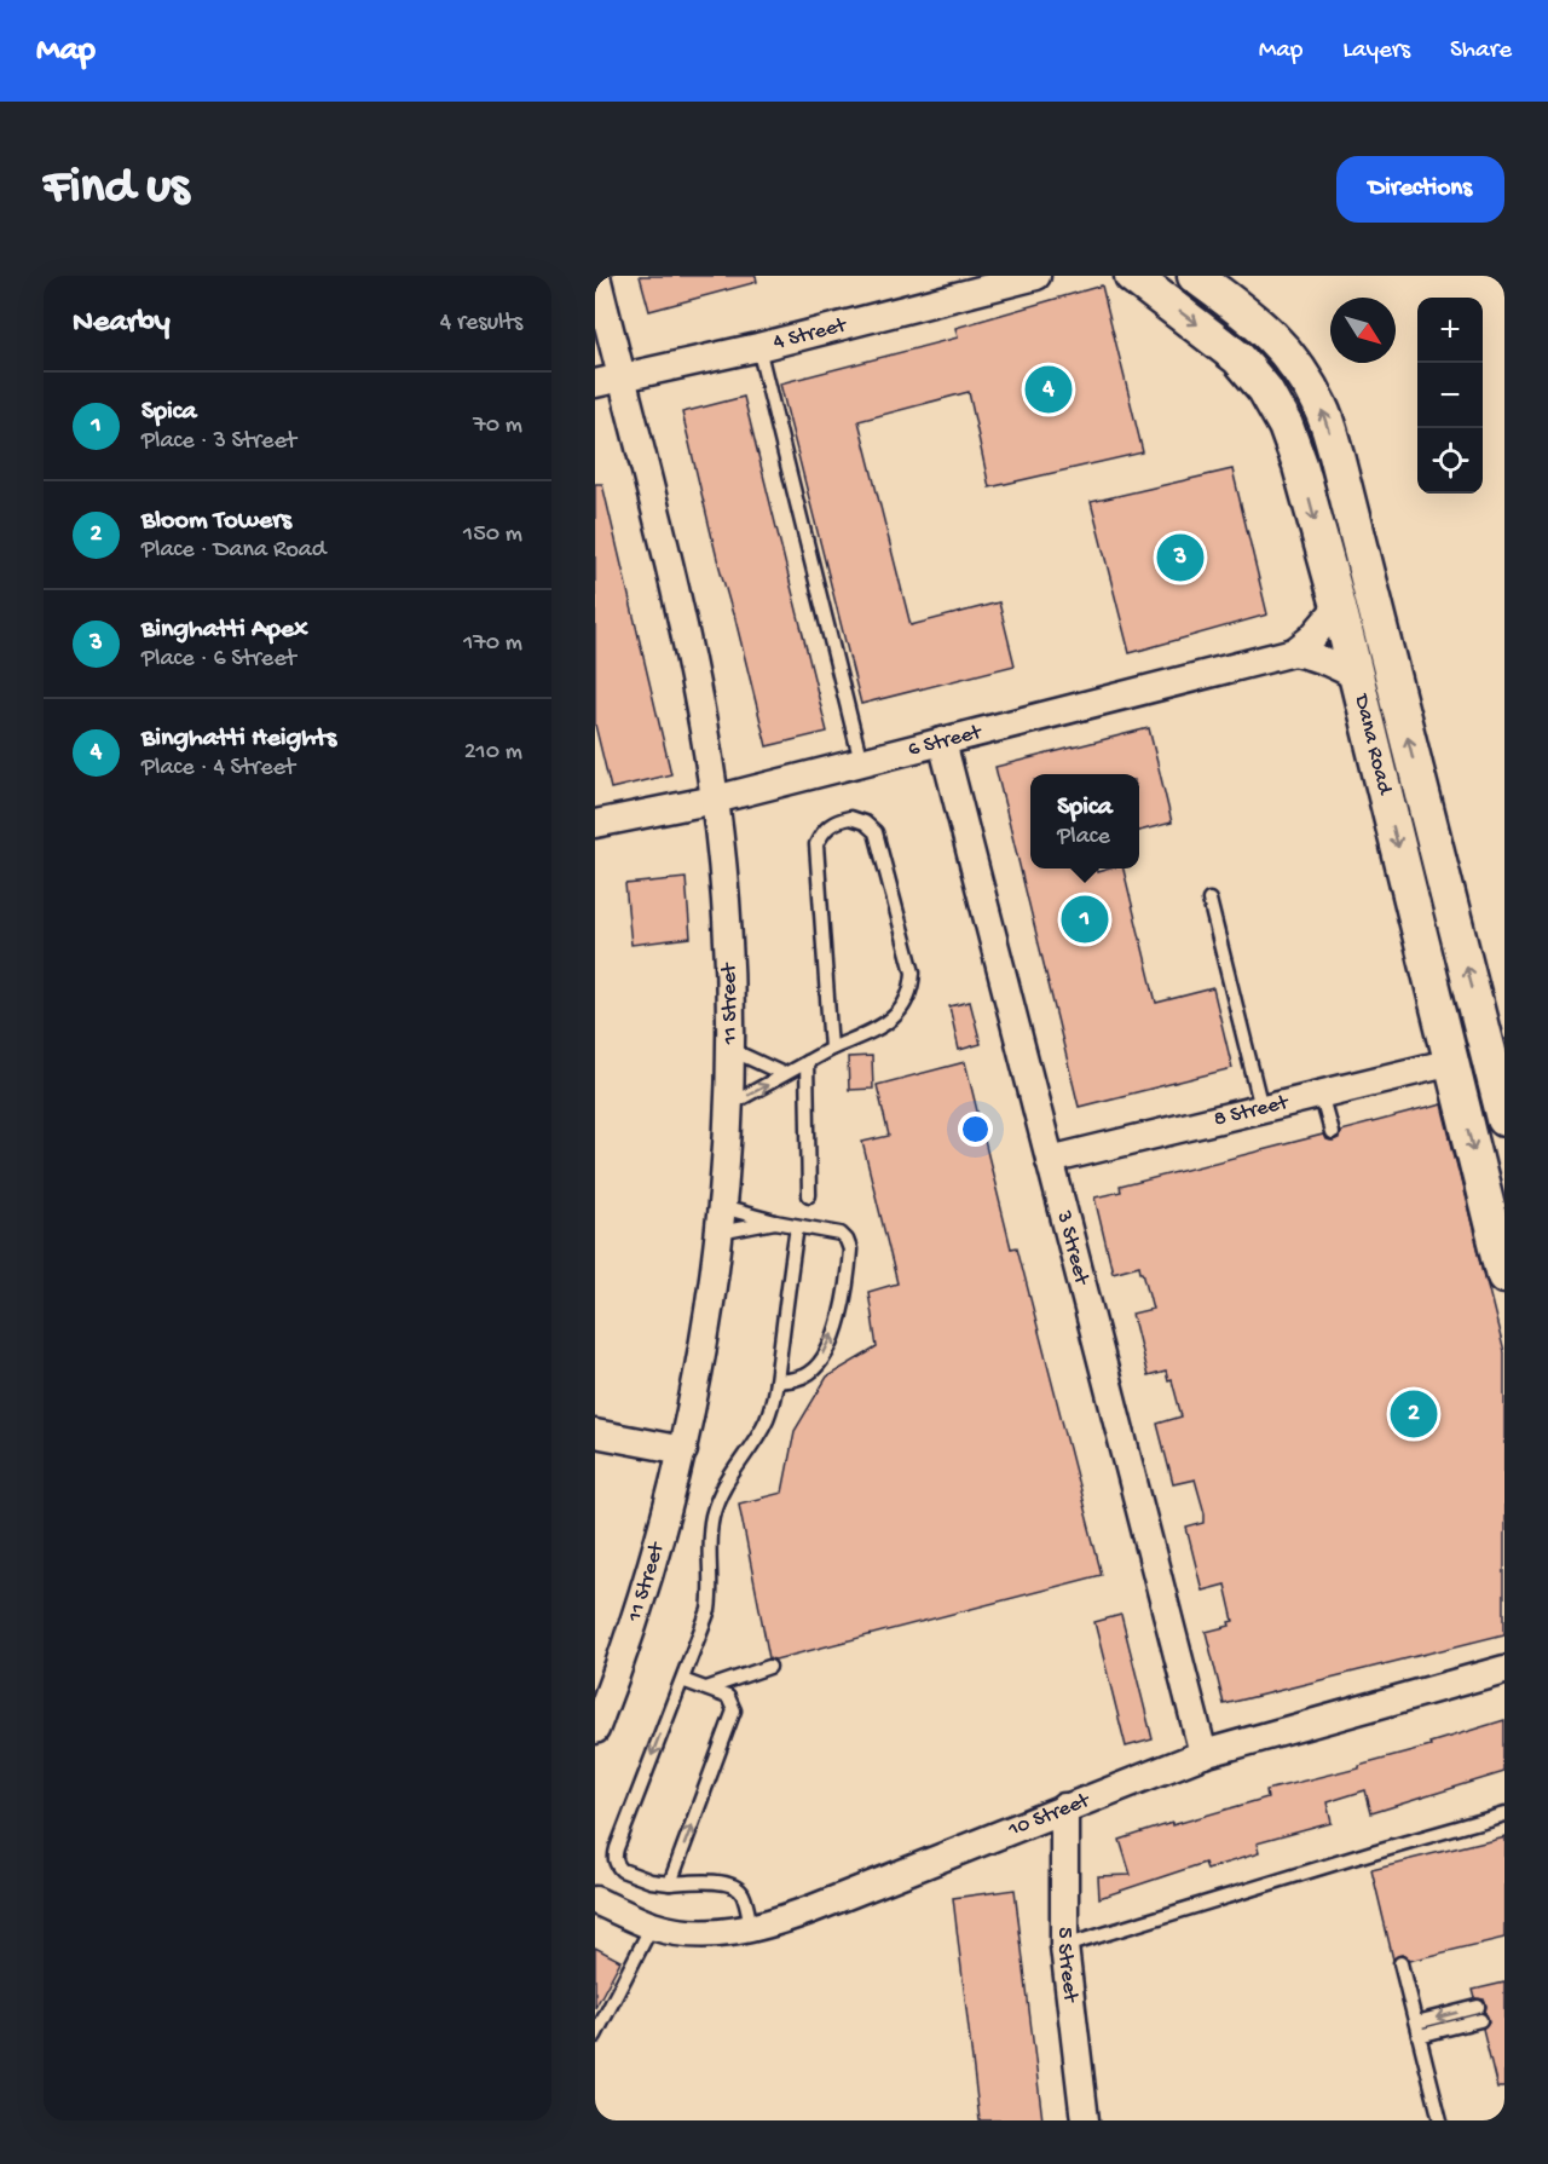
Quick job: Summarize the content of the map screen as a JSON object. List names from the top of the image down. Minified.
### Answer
{"streets":{"street":["4 Street","6 Street","Dana Road","11 Street","8 Street","3 Street","10 Street","5 Street"]},"crossings":[["4 Street","11 Street"],["6 Street","Dana Road"],["6 Street","11 Street"],["6 Street","3 Street"],["Dana Road","8 Street"],["8 Street","3 Street"],["3 Street","10 Street"],["10 Street","5 Street"]],"north":"bottom right","page":{"header":"Map","nav":["Map","Layers","Share"],"buttons":"Directions","title":"Find us","heading":["Nearby","4 results"],"map_buttons":["+","−"],"pins":["4","3","1","2"],"list":[{"mark":"1","name":"Spica","note":"Place · 3 Street","value":"70 m"},{"mark":"2","name":"Bloom Towers","note":"Place · Dana Road","value":"150 m"},{"mark":"3","name":"Binghatti Apex","note":"Place · 6 Street","value":"170 m"},{"mark":"4","name":"Binghatti Heights","note":"Place · 4 Street","value":"210 m"}],"popup":["Spica","Place"]}}
